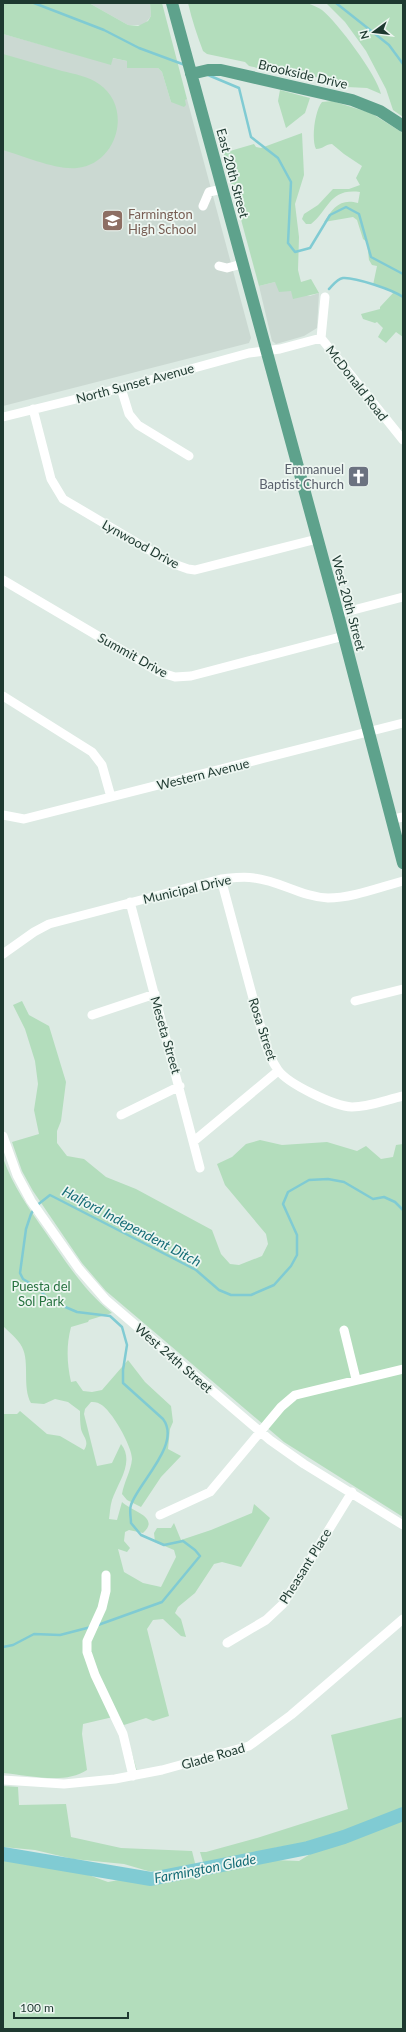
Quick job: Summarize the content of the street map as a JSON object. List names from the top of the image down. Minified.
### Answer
{"streets":{"main road":["Brookside Drive","East 20th Street","West 20th Street"],"street":["North Sunset Avenue","McDonald Road","Lynwood Drive","Summit Drive","Western Avenue","Municipal Drive","Rosa Street","Meseta Street","West 24th Street","Pheasant Place","Glade Road"]},"crossings":[["Brookside Drive","East 20th Street"],["East 20th Street","North Sunset Avenue"],["East 20th Street","West 20th Street"],["North Sunset Avenue","McDonald Road"],["North Sunset Avenue","Lynwood Drive"],["North Sunset Avenue","West 20th Street"],["Lynwood Drive","West 20th Street"],["West 20th Street","Summit Drive"],["West 20th Street","Western Avenue"],["Municipal Drive","Rosa Street"],["Municipal Drive","Meseta Street"],["West 24th Street","Pheasant Place"]],"water":["Halford Independent Ditch","Farmington Glade"],"parks":["Puesta del Sol Park"],"places":{"school or university":["Farmington High School"],"church":["Emmanuel Baptist Church"]},"scale_bar":"100 m","north":"left"}
